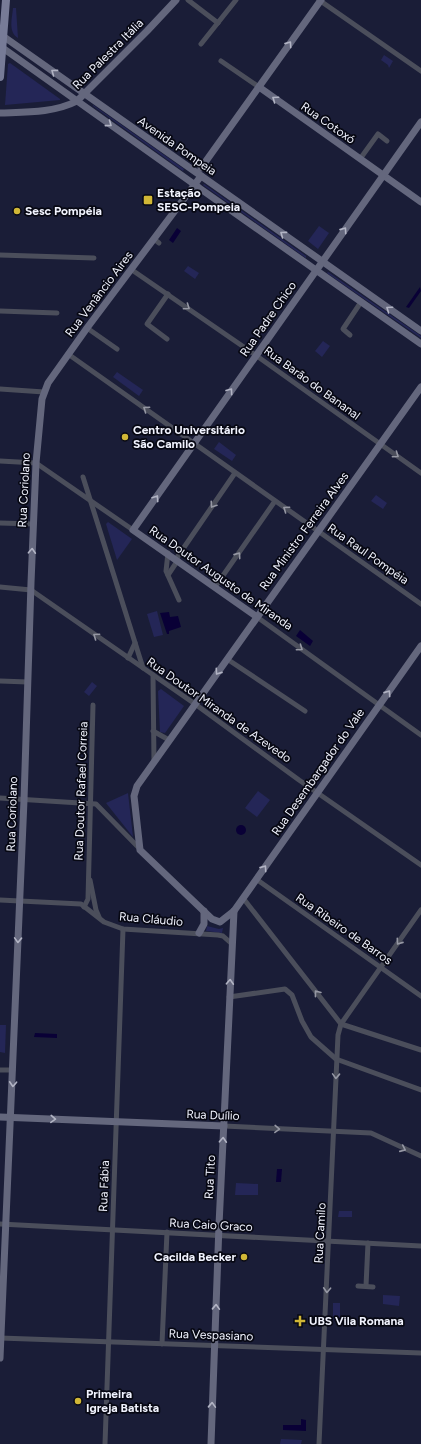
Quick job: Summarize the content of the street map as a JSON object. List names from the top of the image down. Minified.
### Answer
{"streets":{"street":["Rua Palestra Itália","Rua Cotoxó","Avenida Pompeia","Rua Venâncio Aires","Rua Padre Chico","Rua Barão do Bananal","Rua Coriolano","Rua Ministro Ferreira Alves","Rua Raul Pompéia","Rua Doutor Augusto de Miranda","Rua Doutor Miranda de Azevedo","Rua Desembargador do Vale","Rua Doutor Rafael Correia","Rua Cláudio","Rua Ribeiro de Barros","Rua Duílio","Rua Tito","Rua Fábia","Rua Caio Graco","Rua Camilo","Rua Vespasiano"]},"crossings":[["Rua Palestra Itália","Avenida Pompeia"],["Rua Cotoxó","Rua Padre Chico"],["Avenida Pompeia","Rua Venâncio Aires"],["Avenida Pompeia","Rua Padre Chico"],["Rua Venâncio Aires","Rua Barão do Bananal"],["Rua Venâncio Aires","Rua Coriolano"],["Rua Venâncio Aires","Rua Raul Pompéia"],["Rua Padre Chico","Rua Barão do Bananal"],["Rua Padre Chico","Rua Raul Pompéia"],["Rua Padre Chico","Rua Doutor Augusto de Miranda"],["Rua Barão do Bananal","Rua Ministro Ferreira Alves"],["Rua Coriolano","Rua Doutor Augusto de Miranda"],["Rua Coriolano","Rua Doutor Miranda de Azevedo"],["Rua Coriolano","Rua Cláudio"],["Rua Coriolano","Rua Duílio"],["Rua Coriolano","Rua Caio Graco"],["Rua Coriolano","Rua Vespasiano"],["Rua Ministro Ferreira Alves","Rua Raul Pompéia"],["Rua Ministro Ferreira Alves","Rua Doutor Augusto de Miranda"],["Rua Ministro Ferreira Alves","Rua Doutor Miranda de Azevedo"],["Rua Doutor Augusto de Miranda","Rua Desembargador do Vale"],["Rua Doutor Miranda de Azevedo","Rua Desembargador do Vale"],["Rua Desembargador do Vale","Rua Ribeiro de Barros"],["Rua Desembargador do Vale","Rua Tito"],["Rua Doutor Rafael Correia","Rua Cláudio"],["Rua Cláudio","Rua Tito"],["Rua Cláudio","Rua Fábia"],["Rua Duílio","Rua Tito"],["Rua Duílio","Rua Fábia"],["Rua Duílio","Rua Camilo"],["Rua Tito","Rua Caio Graco"],["Rua Tito","Rua Vespasiano"],["Rua Fábia","Rua Caio Graco"],["Rua Fábia","Rua Vespasiano"],["Rua Caio Graco","Rua Camilo"],["Rua Camilo","Rua Vespasiano"]],"one_way":["Rua Cotoxó","Rua Barão do Bananal","Rua Raul Pompéia","Rua Desembargador do Vale","Rua Duílio","Rua Camilo"],"places":{"transit":["Estação SESC-Pompeia"],"other":["Sesc Pompéia","Centro Universitário São Camilo","Cacilda Becker","Primeira Igreja Batista"],"health":["UBS Vila Romana"]}}
